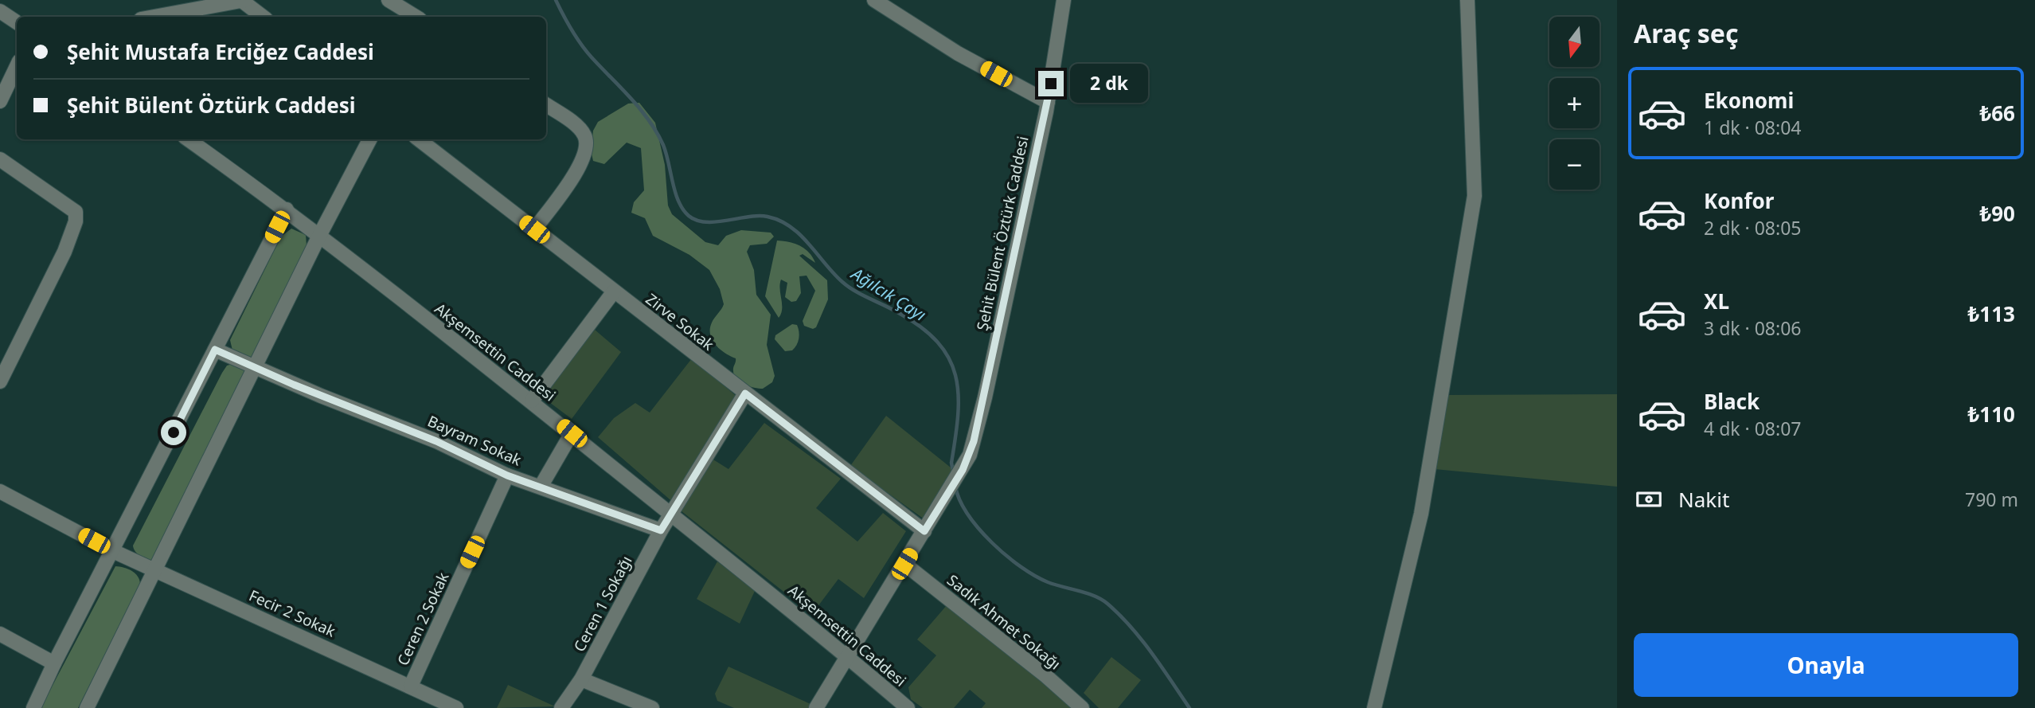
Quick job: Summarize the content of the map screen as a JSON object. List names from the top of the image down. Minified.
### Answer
{"streets":{"street":["Şehit Bülent Öztürk Caddesi","Zirve Sokak","Akşemsettin Caddesi","Bayram Sokak","Ceren 1 Sokağı","Fecir 2 Sokak","Ceren 2 Sokak","Sadık Ahmet Sokağı"]},"crossings":[["Şehit Bülent Öztürk Caddesi","Zirve Sokak"],["Zirve Sokak","Ceren 1 Sokağı"],["Akşemsettin Caddesi","Ceren 1 Sokağı"],["Bayram Sokak","Ceren 1 Sokağı"],["Bayram Sokak","Ceren 2 Sokak"],["Fecir 2 Sokak","Ceren 2 Sokak"]],"water":["Ağılcık Çayı"],"north":"bottom","page":{"heading":"Araç seç","map_buttons":["+","−"],"banner":["Şehit Mustafa Erciğez Caddesi","Şehit Bülent Öztürk Caddesi"],"bubble":"2 dk","list":[{"name":"Ekonomi","note":"1 dk · 08:04","value":"₺66"},{"name":"Konfor","note":"2 dk · 08:05","value":"₺90"},{"name":"XL","note":"3 dk · 08:06","value":"₺113"},{"name":"Black","note":"4 dk · 08:07","value":"₺110"}],"pay":["Nakit","790 m"],"buttons":"Onayla"}}
